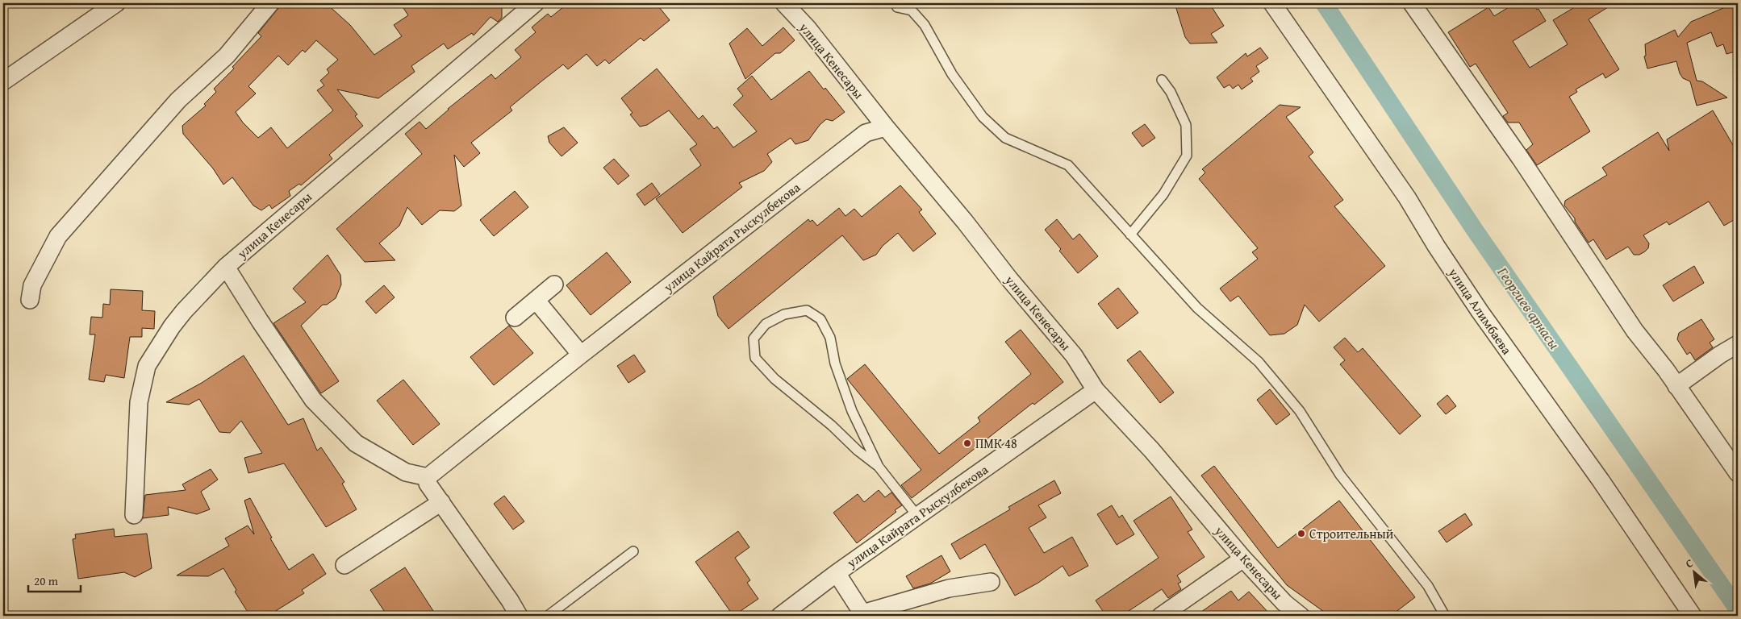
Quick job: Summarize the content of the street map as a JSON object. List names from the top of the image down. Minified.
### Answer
{"streets":{"street":["улица Кенесары","улица Кайрата Рыскулбекова","улица Алимбаева"]},"crossings":[["улица Кенесары","улица Кайрата Рыскулбекова"]],"water":["Георгиев арнасы"],"places":["ПМК 48","Строительный"],"scale_bar":"20 m","north":"top left"}
